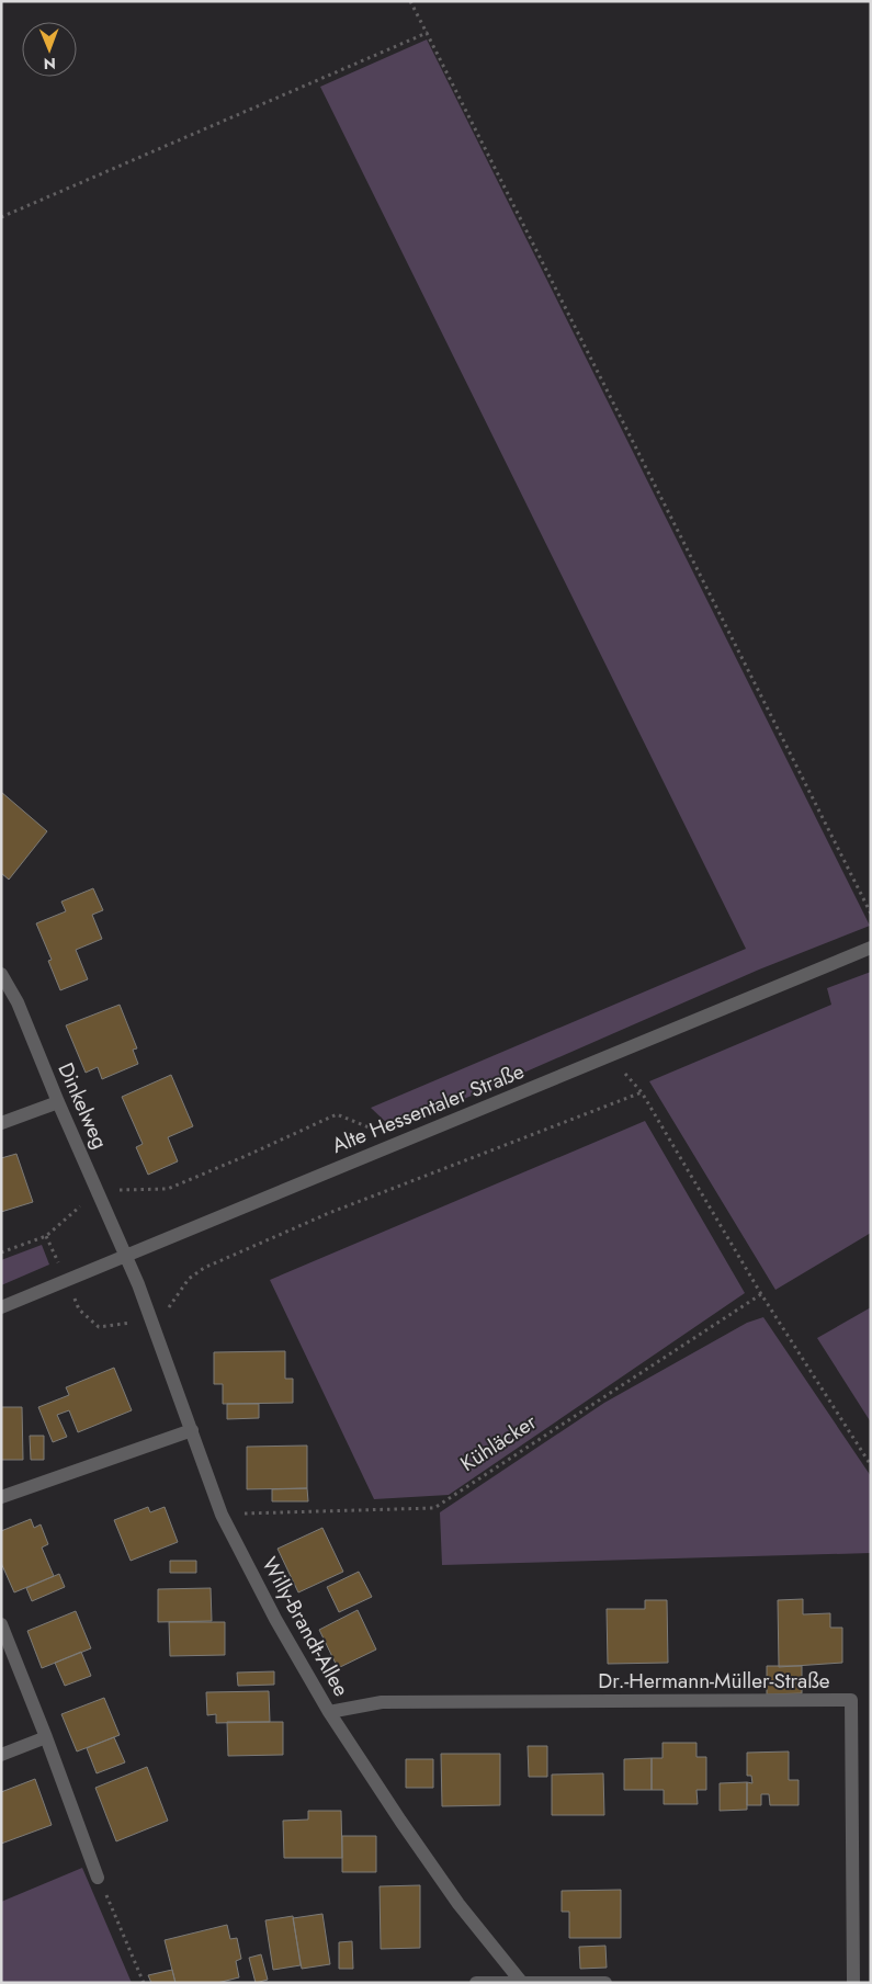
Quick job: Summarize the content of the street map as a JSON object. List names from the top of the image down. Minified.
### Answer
{"streets":{"street":["Dinkelweg","Alte Hessentaler Straße","Willy-Brandt-Allee","Dr.-Hermann-Müller-Straße"],"path":["Kühläcker"]},"crossings":[["Dinkelweg","Alte Hessentaler Straße"],["Dinkelweg","Willy-Brandt-Allee"],["Alte Hessentaler Straße","Willy-Brandt-Allee"],["Kühläcker","Willy-Brandt-Allee"],["Willy-Brandt-Allee","Dr.-Hermann-Müller-Straße"]],"north":"bottom"}
